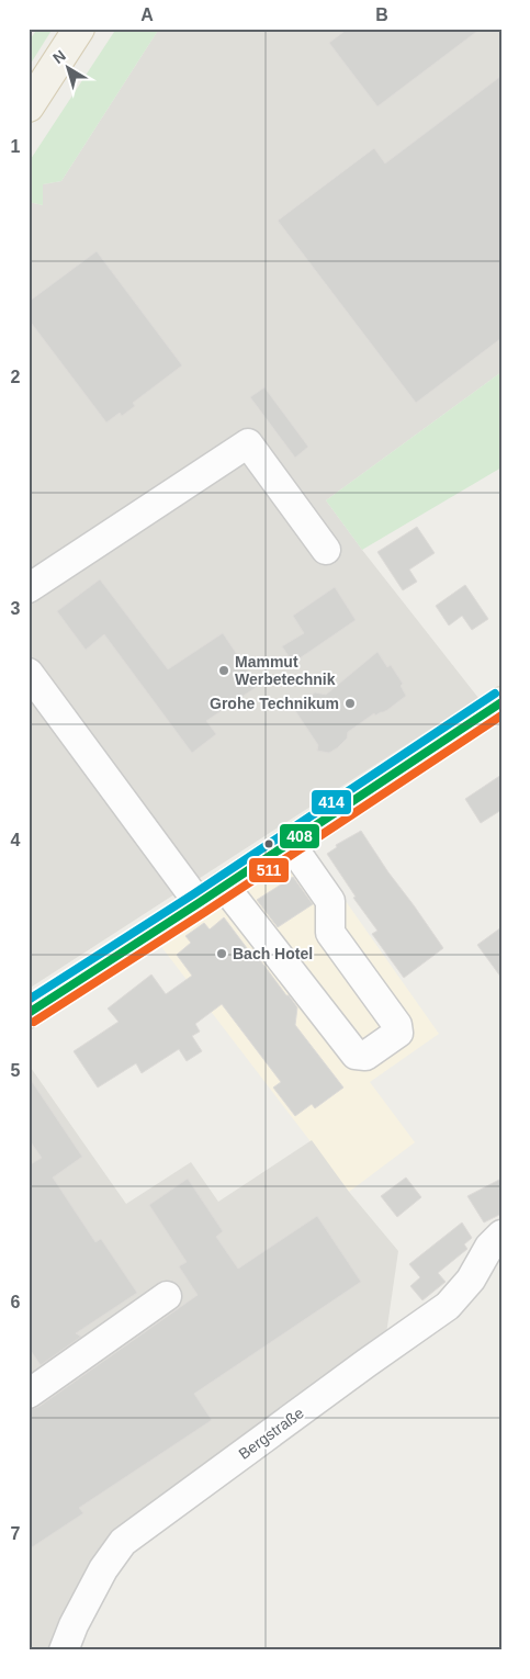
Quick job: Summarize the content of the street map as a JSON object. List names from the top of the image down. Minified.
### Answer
{"streets":{"street":["Bergstraße"]},"places":["Mammut Werbetechnik","Grohe Technikum","Bach Hotel"],"lines":["transit line 414","transit line 408","transit line 511"],"north":"top left","grid":{"columns":["A","B"],"rows":["1","2","3","4","5","6","7"]}}
